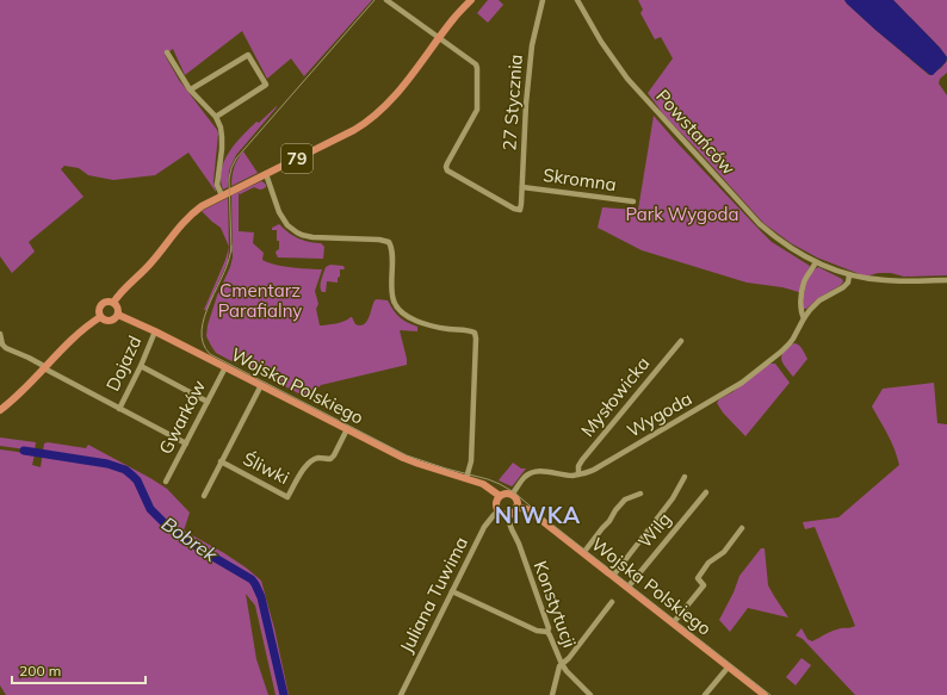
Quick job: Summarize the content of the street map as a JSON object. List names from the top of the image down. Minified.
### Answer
{"streets":{"main road":["79","Wojska Polskiego"],"street":["27 Stycznia","Powstańców","Skromna","Dojazd","Mysłowicka","Wygoda","Gwarków","Śliwki","Wilg","Juliana Tuwima","Konstytucji"]},"crossings":[["27 Stycznia","79"],["27 Stycznia","Skromna"],["Powstańców","Wygoda"],["79","Wojska Polskiego"],["Dojazd","Wojska Polskiego"],["Wojska Polskiego","Wygoda"],["Wojska Polskiego","Gwarków"],["Wojska Polskiego","Śliwki"],["Wojska Polskiego","Wilg"],["Wojska Polskiego","Juliana Tuwima"],["Wojska Polskiego","Konstytucji"],["Mysłowicka","Wygoda"],["Wygoda","Juliana Tuwima"],["Wygoda","Konstytucji"],["Juliana Tuwima","Konstytucji"]],"districts":["NIWKA"],"water":["Bobrek"],"parks":["Park Wygoda","Cmentarz Parafialny"],"scale_bar":"200 m"}
